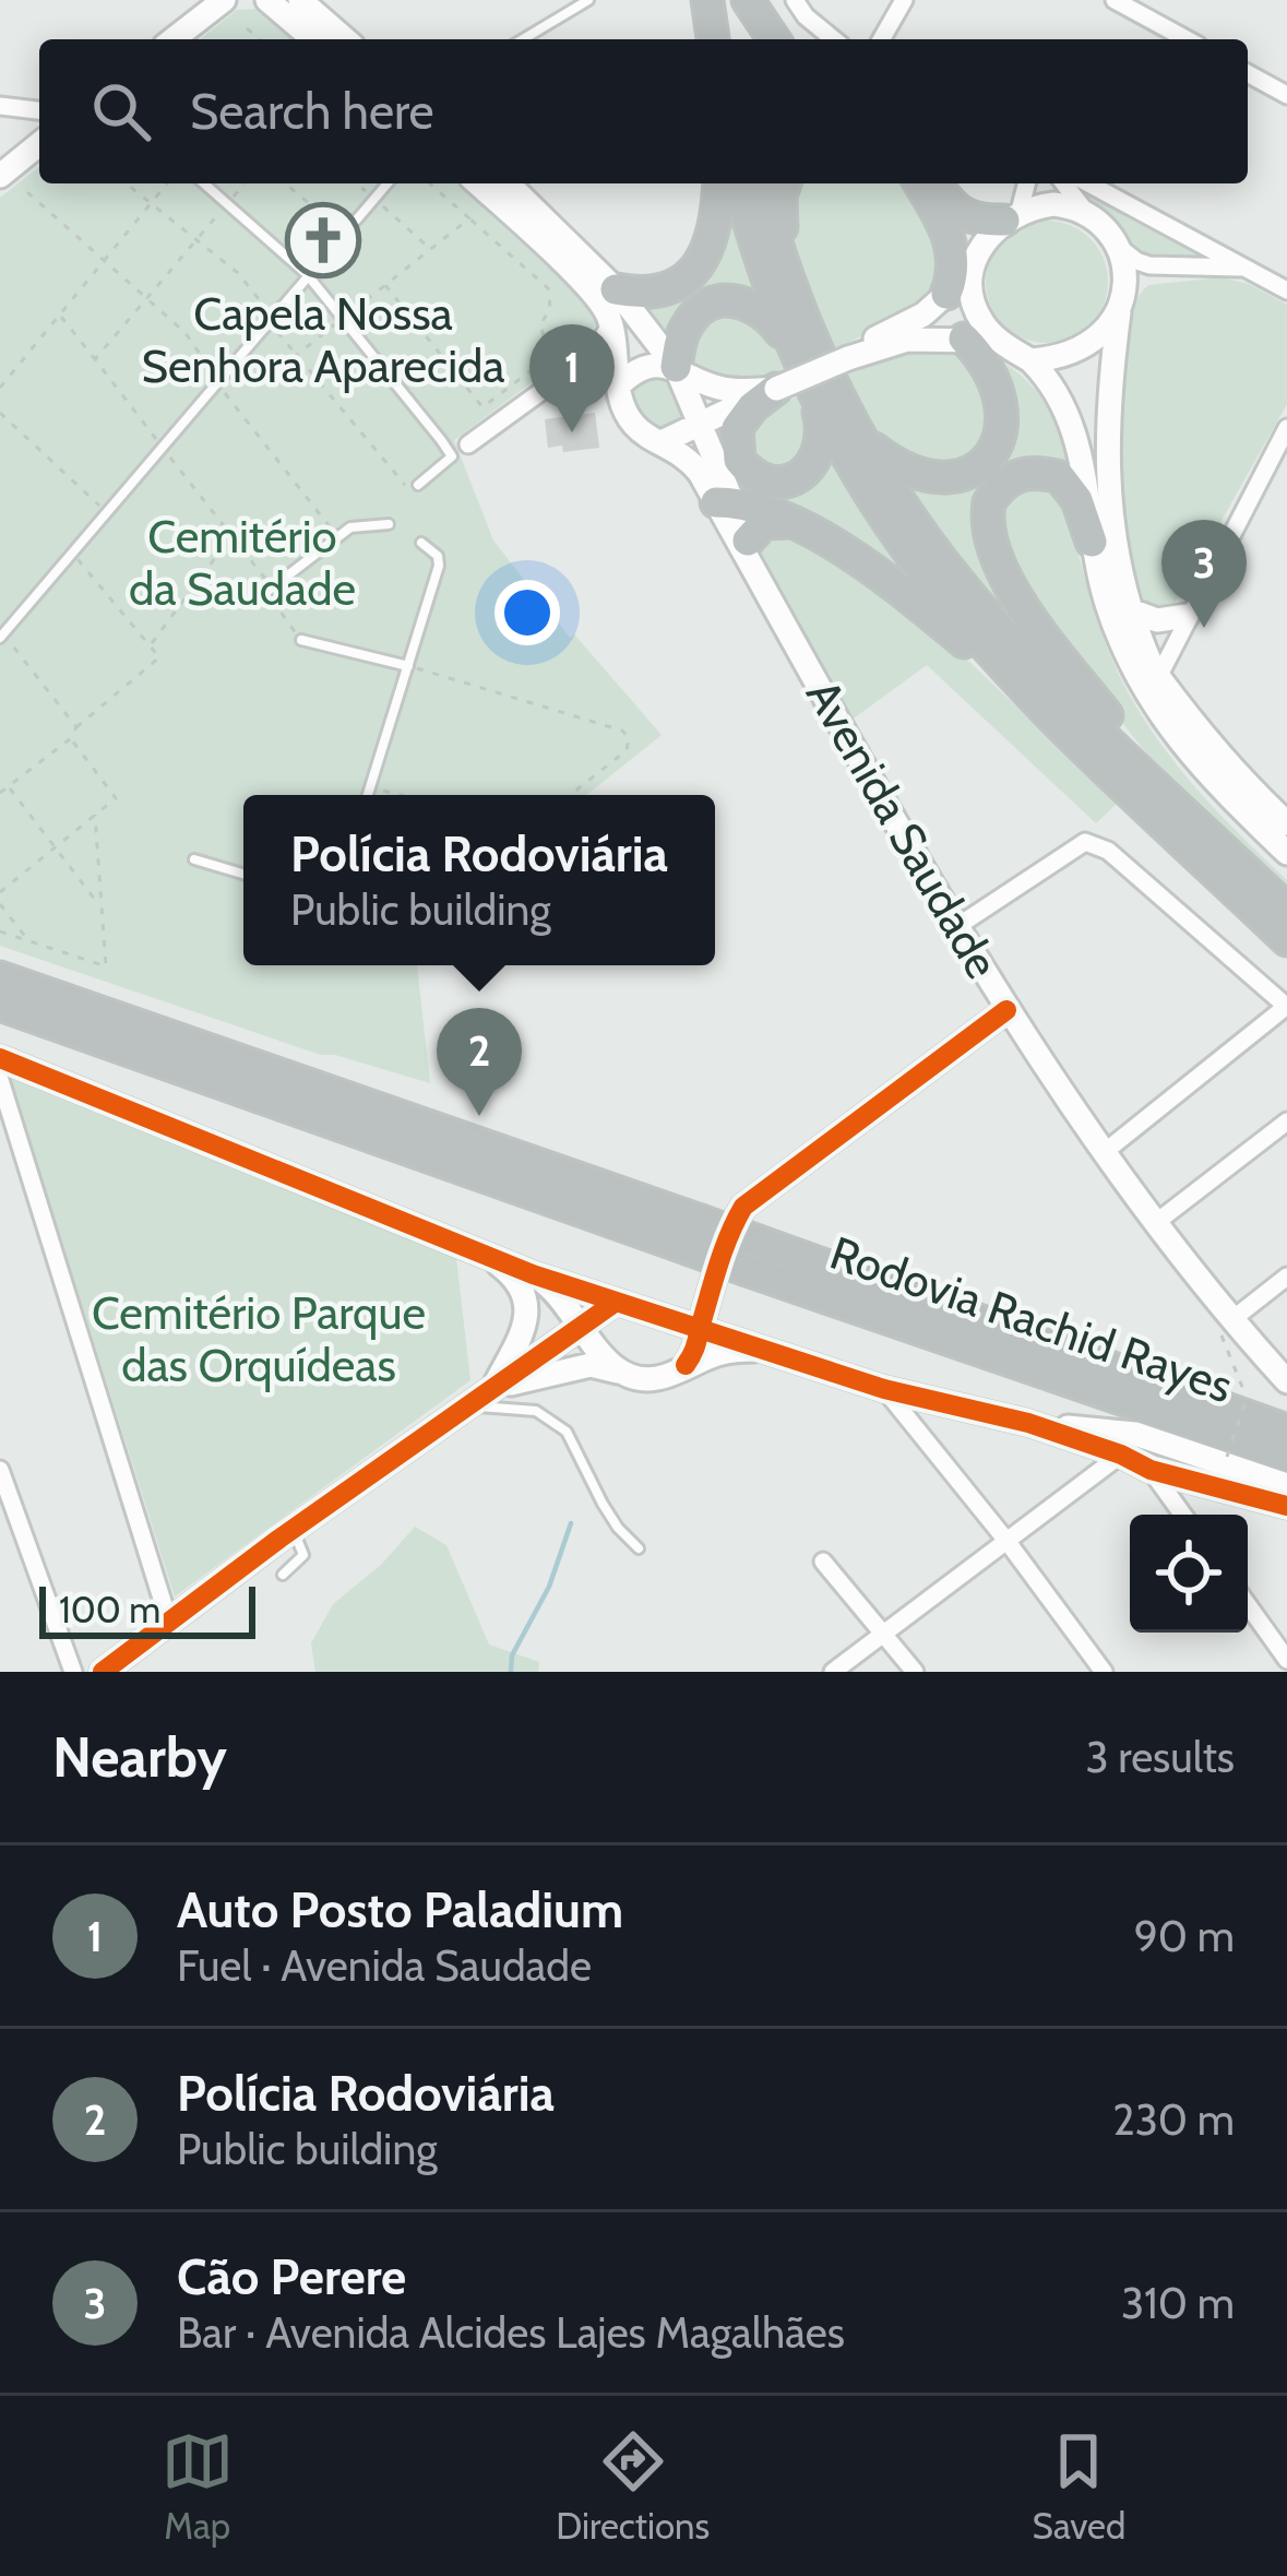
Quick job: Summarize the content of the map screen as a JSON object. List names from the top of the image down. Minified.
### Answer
{"streets":{"highway":["Rodovia Rachid Rayes"],"main road":["Avenida Saudade"]},"parks":["Cemitério da Saudade","Cemitério Parque das Orquídeas"],"places":{"church":["Capela Nossa Senhora Aparecida"]},"scale_bar":"100 m","page":{"search":"Search here","pins":["1","3","2"],"popup":["Polícia Rodoviária","Public building"],"scale":"100 m","heading":["Nearby","3 results"],"list":[{"mark":"1","name":"Auto Posto Paladium","note":"Fuel · Avenida Saudade","value":"90 m"},{"mark":"2","name":"Polícia Rodoviária","note":"Public building","value":"230 m"},{"mark":"3","name":"Cão Perere","note":"Bar · Avenida Alcides Lajes Magalhães","value":"310 m"}],"nav":["Map","Directions","Saved"]}}
